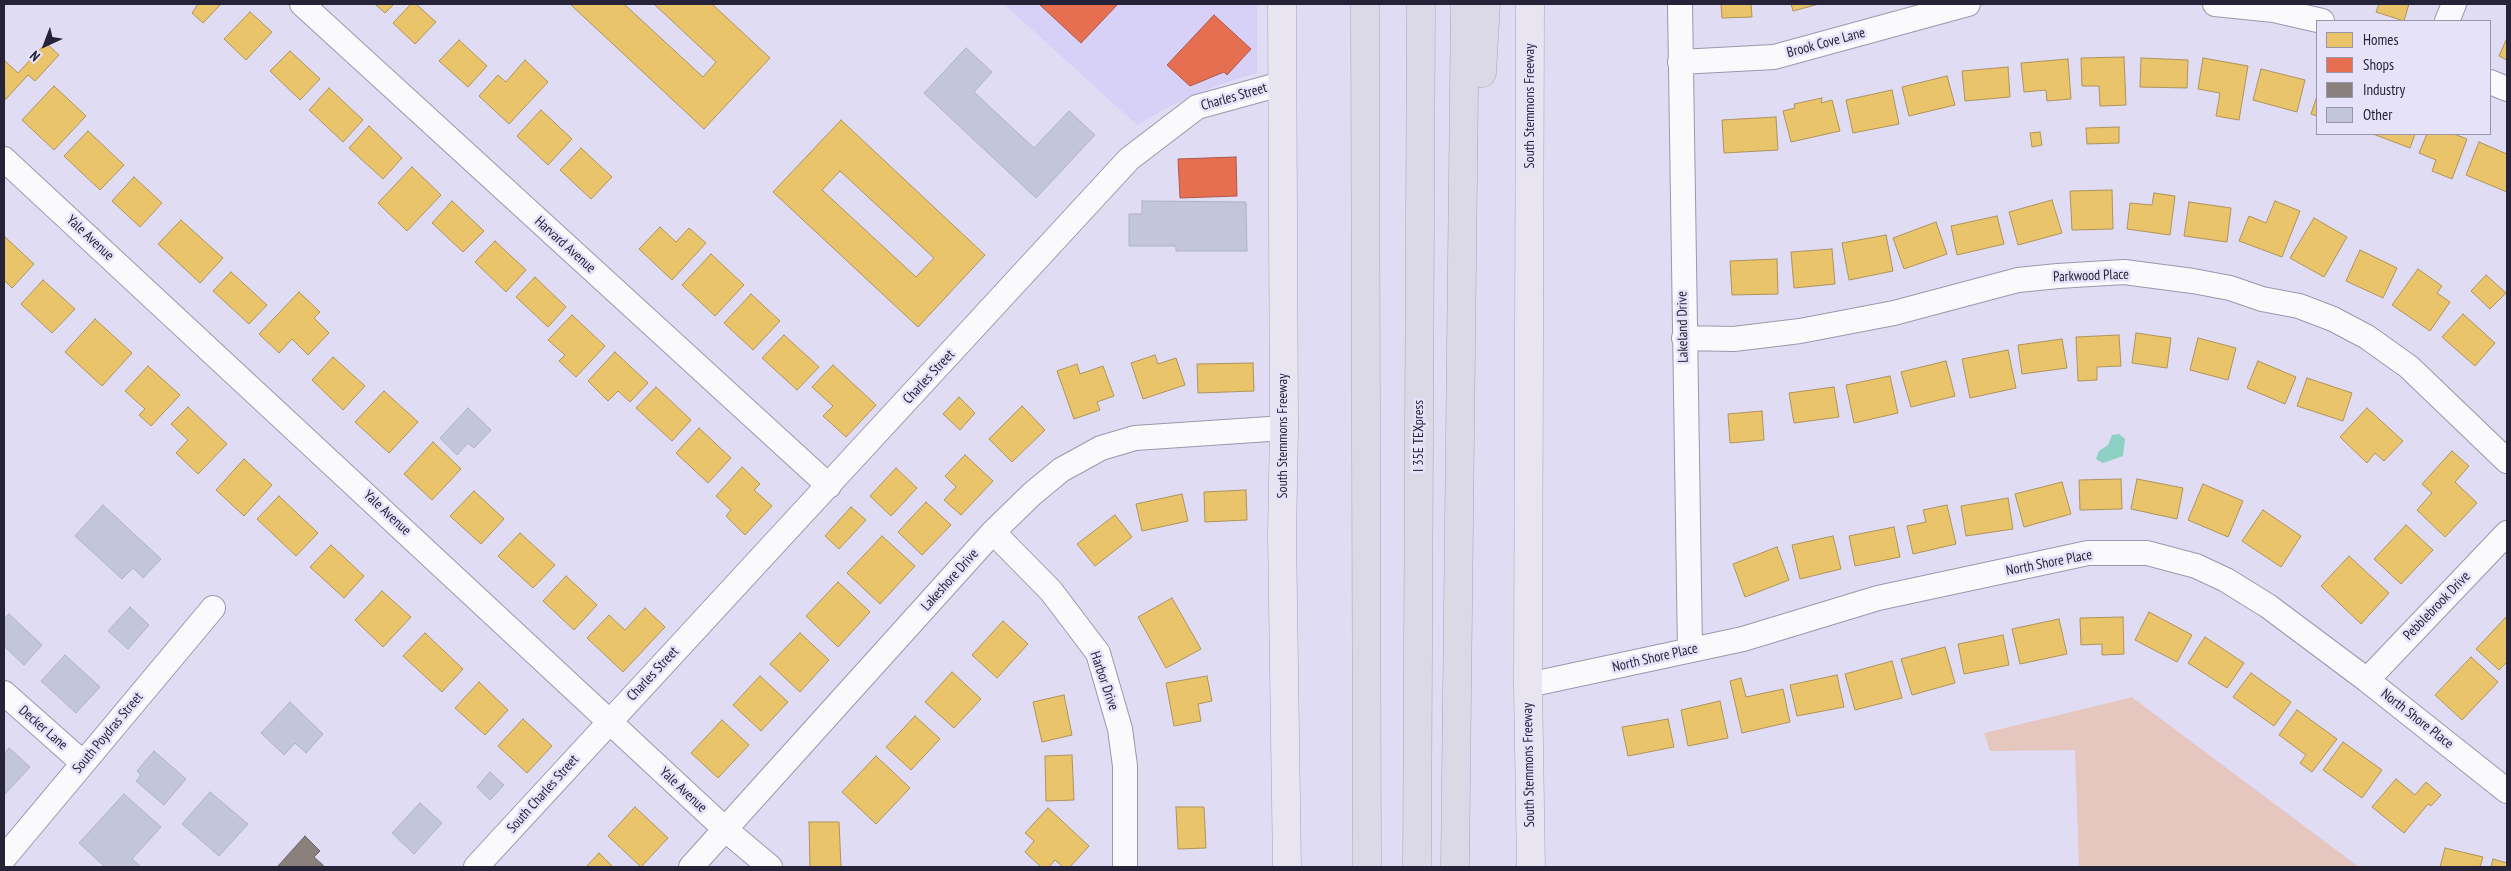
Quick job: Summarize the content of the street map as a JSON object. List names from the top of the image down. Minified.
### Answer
{"streets":{"highway":["I 35E TEXpress"],"main road":["South Stemmons Freeway"],"street":["Brook Cove Lane","Charles Street","Yale Avenue","Harvard Avenue","Parkwood Place","Lakeland Drive","North Shore Place","Lakeshore Drive","Pebblebrook Drive","Harbor Drive","Decker Lane","South Poydras Street","South Charles Street"]},"crossings":[["Brook Cove Lane","Lakeland Drive"],["Charles Street","South Stemmons Freeway"],["Charles Street","Yale Avenue"],["Charles Street","Harvard Avenue"],["Charles Street","South Charles Street"],["South Stemmons Freeway","North Shore Place"],["South Stemmons Freeway","Lakeshore Drive"],["Yale Avenue","Lakeshore Drive"],["Yale Avenue","South Charles Street"],["Parkwood Place","Lakeland Drive"],["Lakeland Drive","North Shore Place"],["North Shore Place","Pebblebrook Drive"],["Lakeshore Drive","Harbor Drive"],["Decker Lane","South Poydras Street"]],"legend":["Homes","Shops","Industry","Other"],"north":"bottom left"}
